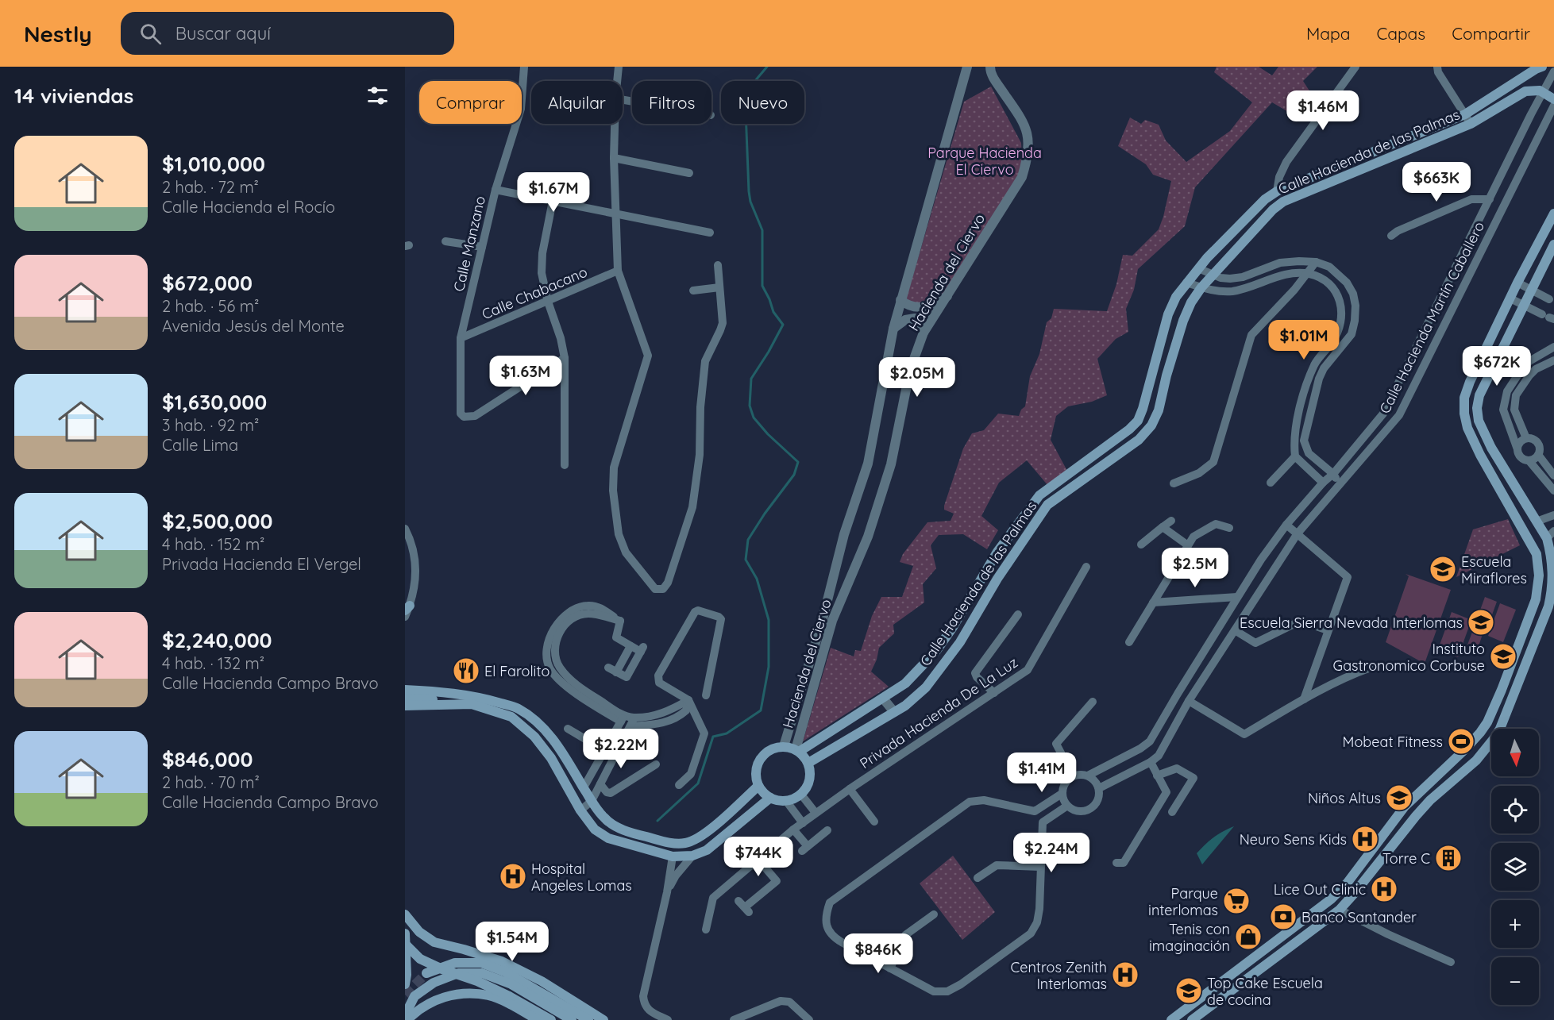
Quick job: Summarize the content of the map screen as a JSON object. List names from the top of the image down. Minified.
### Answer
{"streets":{"main road":["Calle Hacienda de las Palmas"],"street":["Calle Manzano","Hacienda del Ciervo","Calle Chabacano","Calle Hacienda Martín Caballero","Privada Hacienda De La Luz"]},"crossings":[["Calle Hacienda de las Palmas","Hacienda del Ciervo"],["Calle Hacienda de las Palmas","Calle Hacienda Martín Caballero"],["Calle Manzano","Calle Chabacano"]],"parks":["Parque Hacienda El Ciervo"],"places":{"school or university":["Escuela Miraflores","Escuela Sierra Nevada Interlomas","Instituto Gastronomico Corbuse","Niños Altus","Top Cake Escuela de cocina"],"restaurant":["El Farolito"],"sports":["Mobeat Fitness"],"hospital":["Neuro Sens Kids","Hospital Angeles Lomas","Lice Out Clinic","Centros Zenith Interlomas"],"building":["Torre C"],"supermarket":["Parque interlomas"],"bank":["Banco Santander"],"shop":["Tenis con imaginación"]},"north":"bottom","page":{"header":"Nestly","search":"Buscar aquí","nav":["Mapa","Capas","Compartir"],"heading":"14 viviendas","chip":["Comprar","Alquilar","Filtros","Nuevo"],"price":["$1.46M","$663K","$1.67M","$1.01M","$672K","$1.63M","$2.05M","$2.5M","$2.22M","$1.41M","$2.24M","$744K","$1.54M","$846K"],"list":[{"name":"$1,010,000","note":"2 hab. · 72 m² · Calle Hacienda el Rocío"},{"name":"$672,000","note":"2 hab. · 56 m² · Avenida Jesús del Monte"},{"name":"$1,630,000","note":"3 hab. · 92 m² · Calle Lima"},{"name":"$2,500,000","note":"4 hab. · 152 m² · Privada Hacienda El Vergel"},{"name":"$2,240,000","note":"4 hab. · 132 m² · Calle Hacienda Campo Bravo"},{"name":"$846,000","note":"2 hab. · 70 m² · Calle Hacienda Campo Bravo"}],"map_buttons":["+","−"]}}
